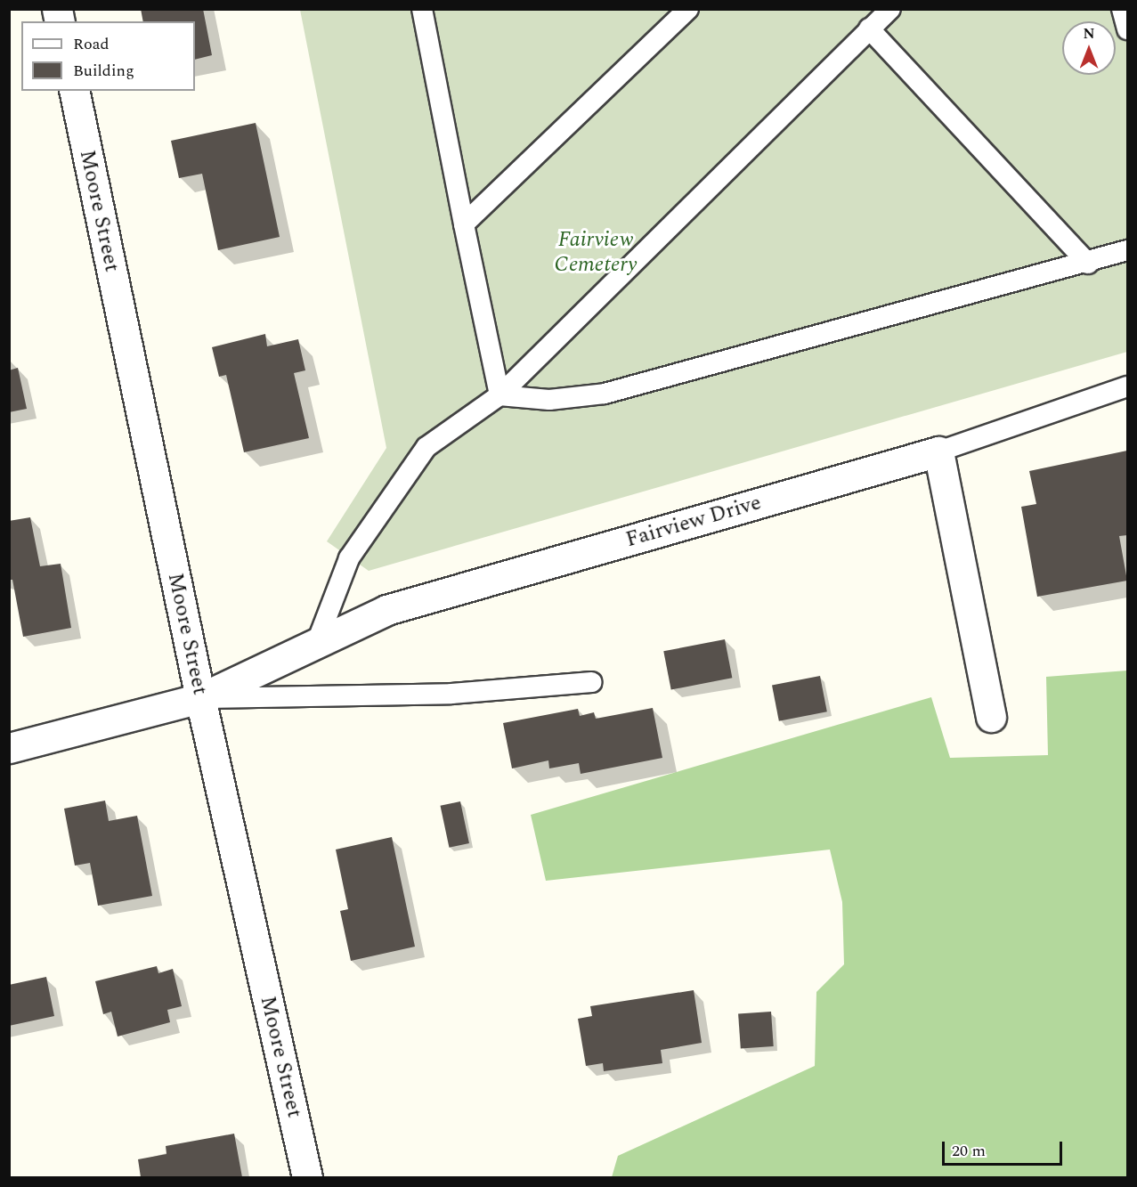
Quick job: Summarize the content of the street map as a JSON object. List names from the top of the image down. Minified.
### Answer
{"streets":{"street":["Moore Street","Fairview Drive"]},"crossings":[["Moore Street","Fairview Drive"]],"parks":["Fairview Cemetery"],"legend":["Road","Building"],"scale_bar":"20 m","north":"top"}
